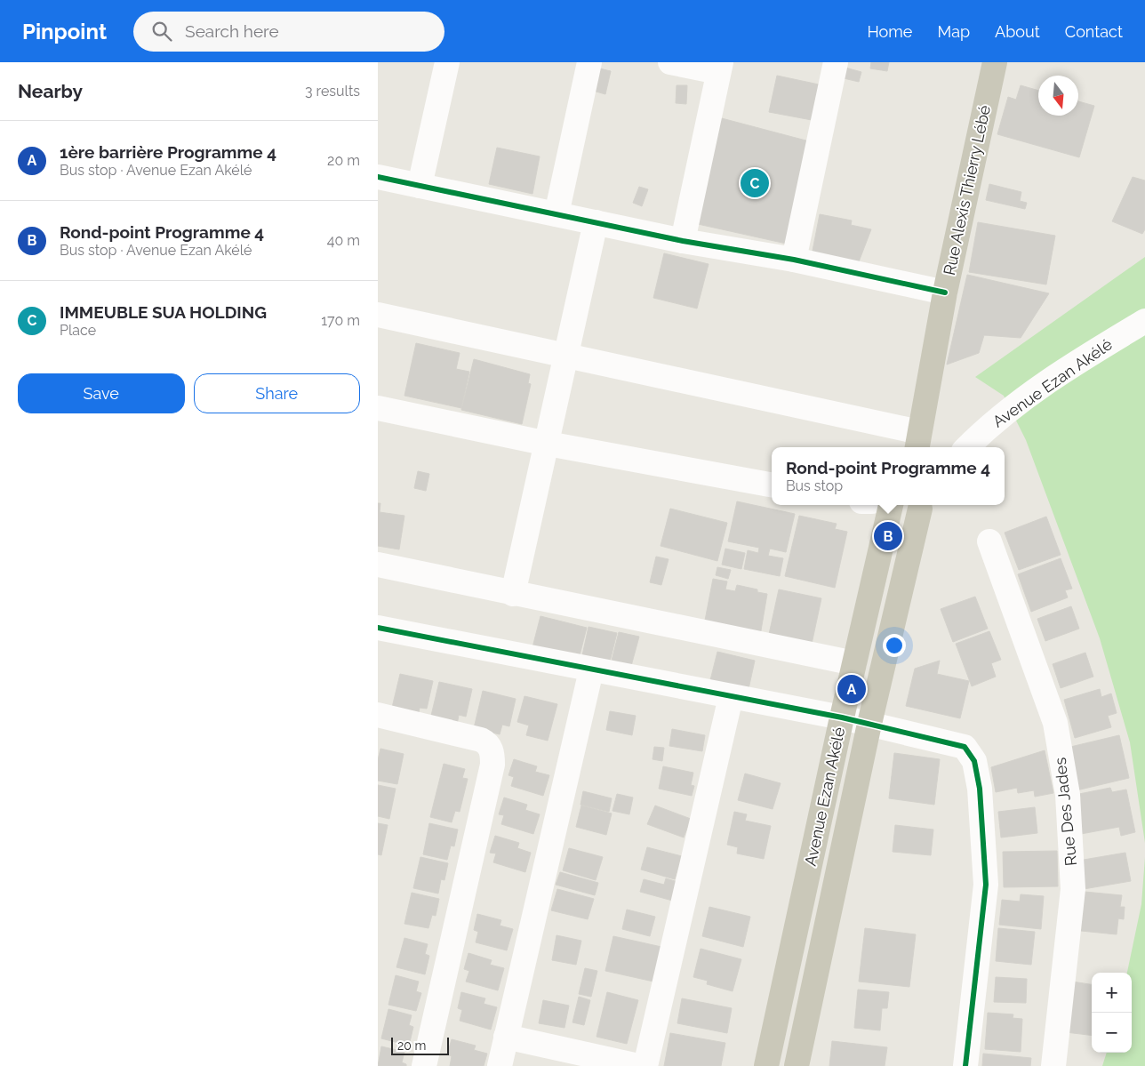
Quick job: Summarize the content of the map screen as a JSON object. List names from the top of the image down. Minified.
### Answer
{"streets":{"main road":["Rue Alexis Thierry Lébé","Avenue Ezan Akélé"],"street":["Rue Des Jades"]},"scale_bar":"20 m","north":"bottom","page":{"header":"Pinpoint","search":"Search here","nav":["Home","Map","About","Contact"],"heading":["Nearby","3 results"],"list":[{"mark":"A","name":"1ère barrière Programme 4","note":"Bus stop · Avenue Ezan Akélé","value":"20 m"},{"mark":"B","name":"Rond-point Programme 4","note":"Bus stop · Avenue Ezan Akélé","value":"40 m"},{"mark":"C","name":"IMMEUBLE SUA HOLDING","note":"Place","value":"170 m"}],"pins":["C","B","A"],"buttons":["Save","Share"],"popup":["Rond-point Programme 4","Bus stop"],"map_buttons":["+","−"],"scale":"20 m"}}
